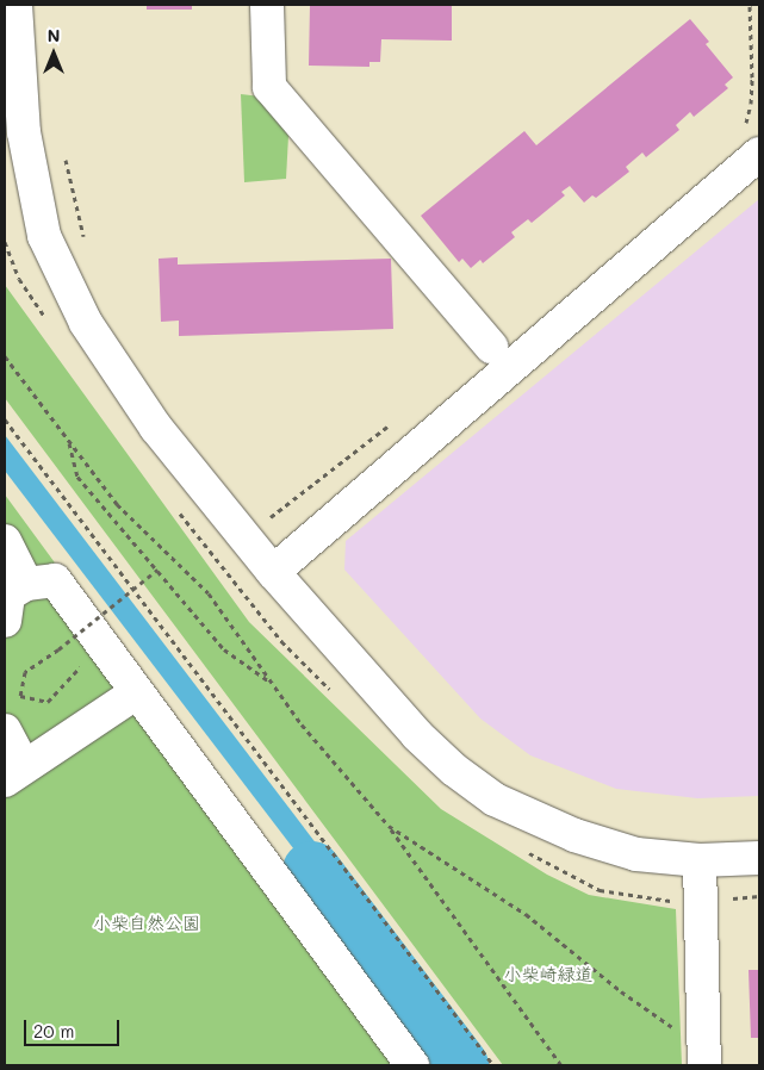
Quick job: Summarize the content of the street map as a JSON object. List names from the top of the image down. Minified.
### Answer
{"parks":["小柴自然公園","小柴崎緑道"],"scale_bar":"20 m","north":"top"}
